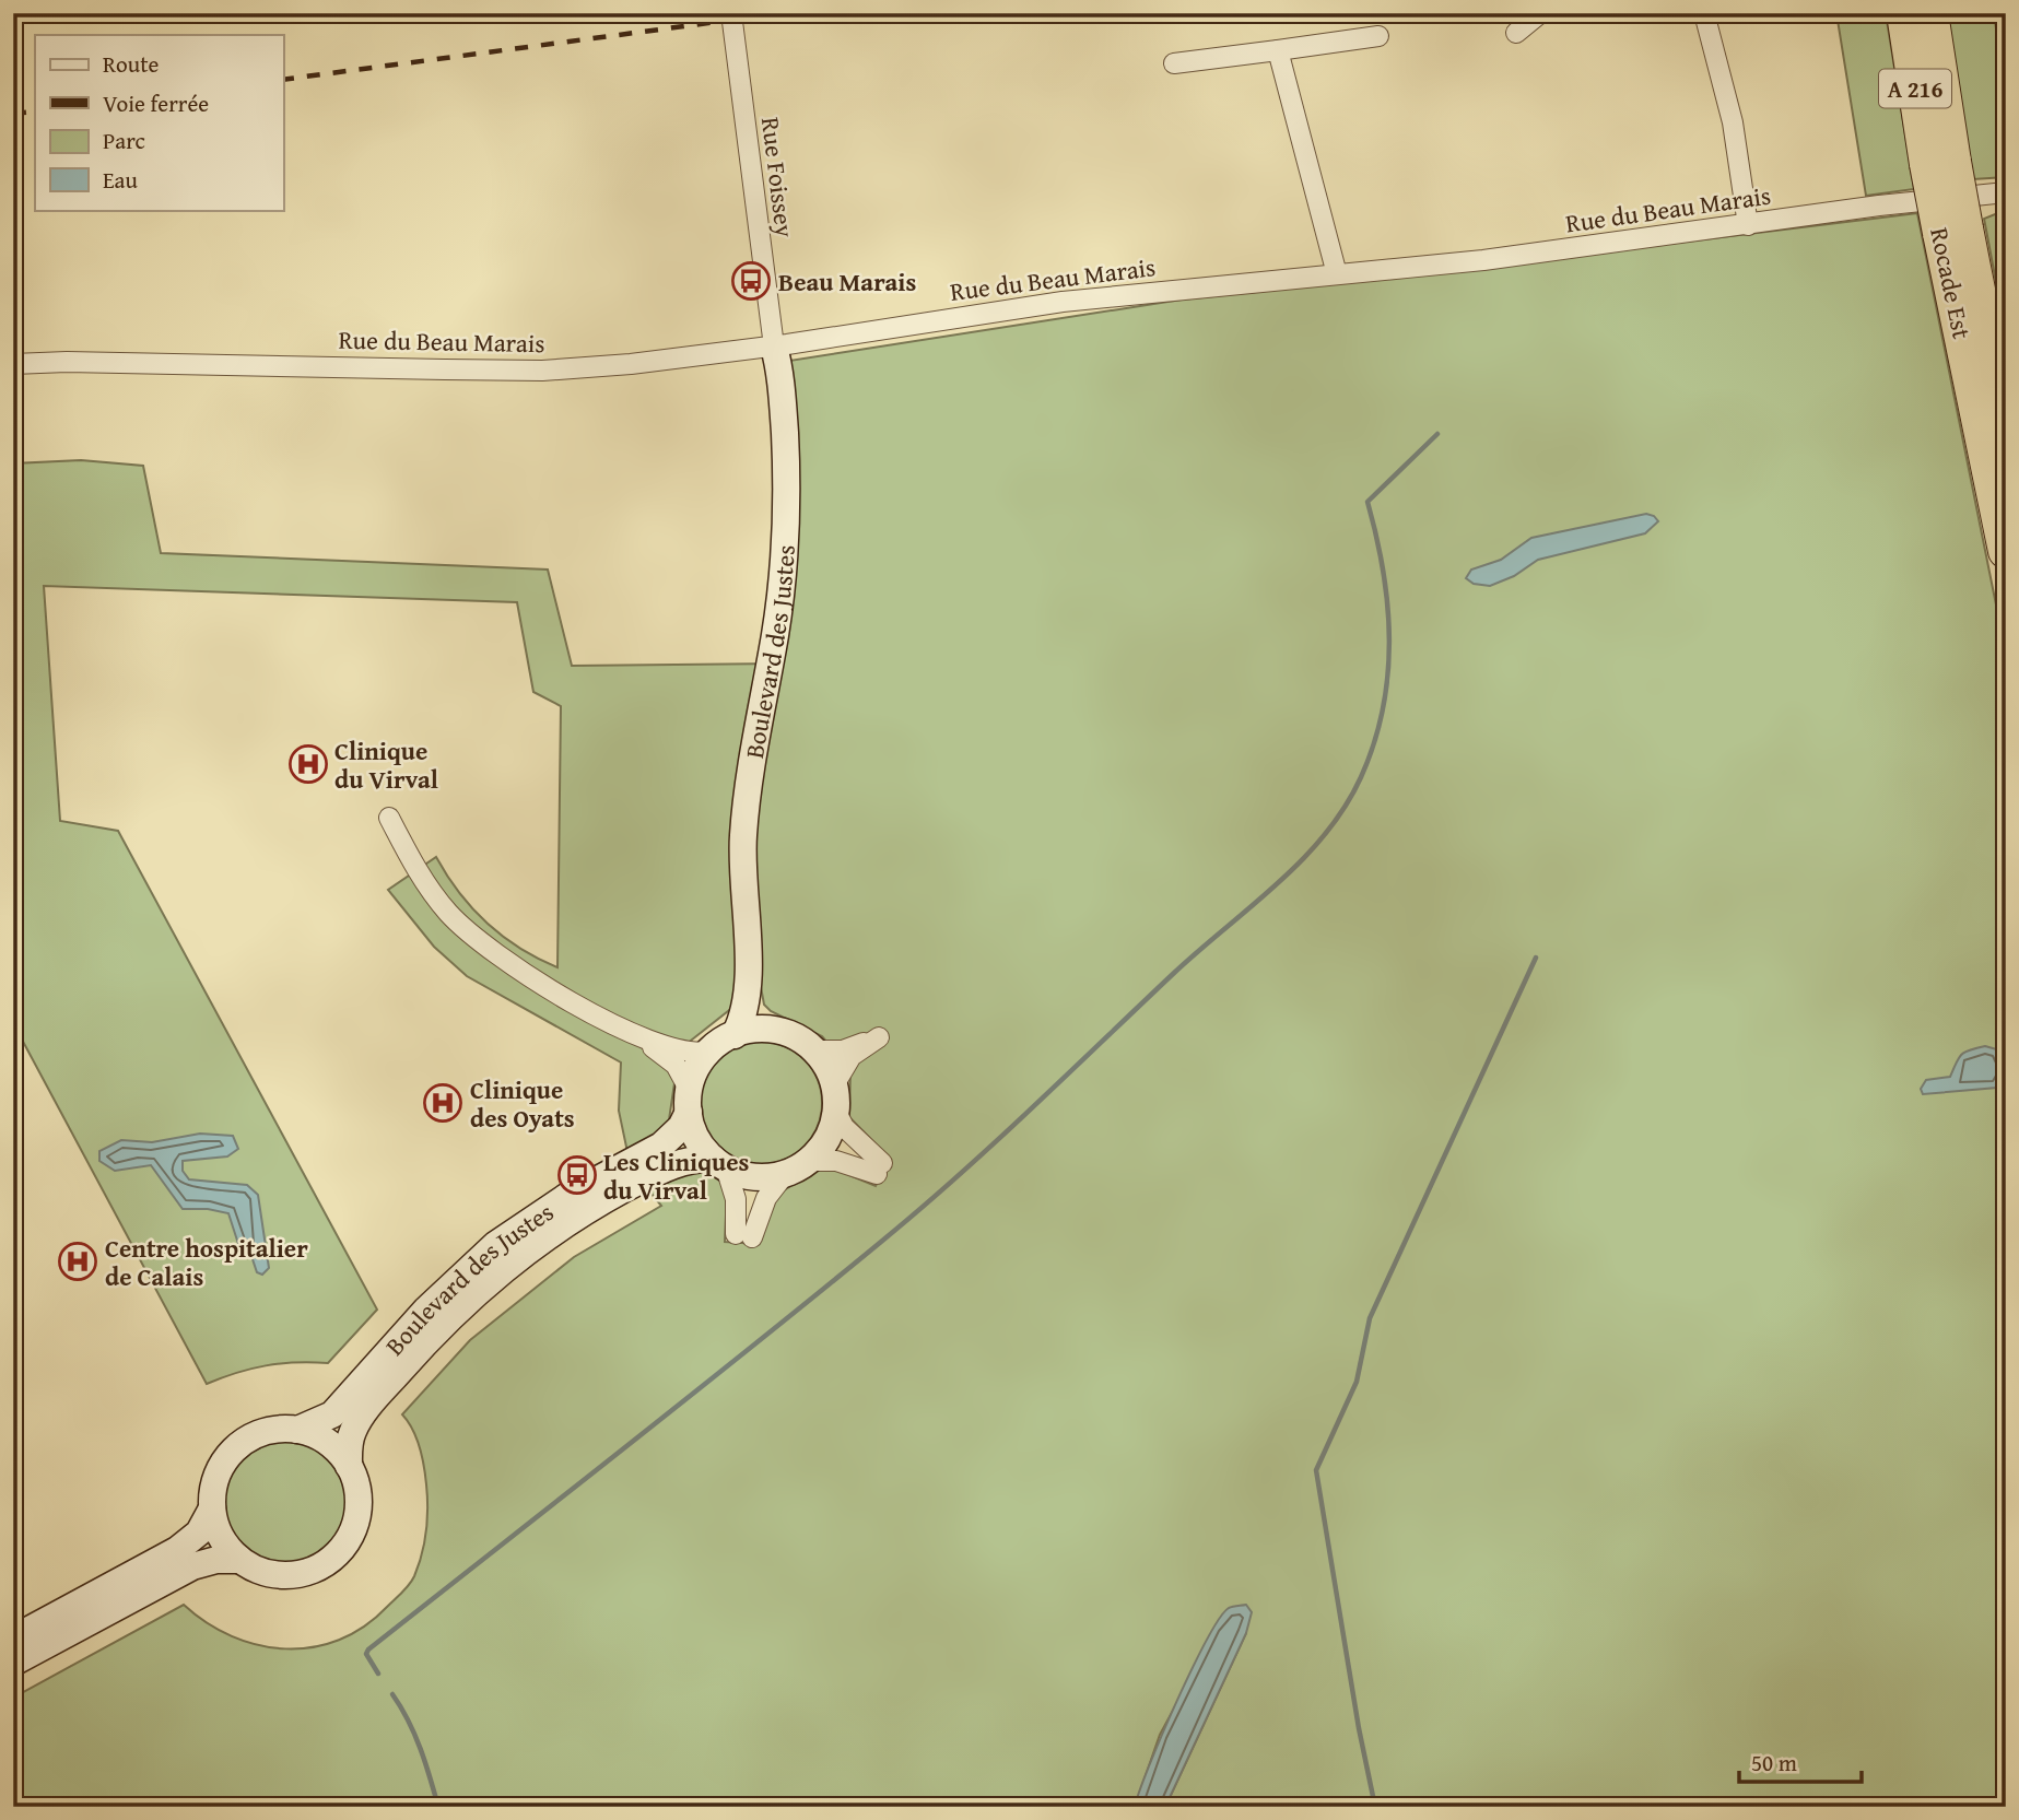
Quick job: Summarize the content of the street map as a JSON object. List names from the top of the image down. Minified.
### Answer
{"streets":{"highway":["A 216","Rocade Est"],"street":["Rue Foissey","Rue du Beau Marais","Boulevard des Justes"]},"crossings":[["Rue Foissey","Rue du Beau Marais"],["Rue Foissey","Boulevard des Justes"],["Rue du Beau Marais","Boulevard des Justes"]],"places":{"bus stop":["Beau Marais","Les Cliniques du Virval"],"hospital":["Clinique du Virval","Clinique des Oyats","Centre hospitalier de Calais"]},"legend":["Route","Voie ferrée","Parc","Eau"],"scale_bar":"50 m"}
